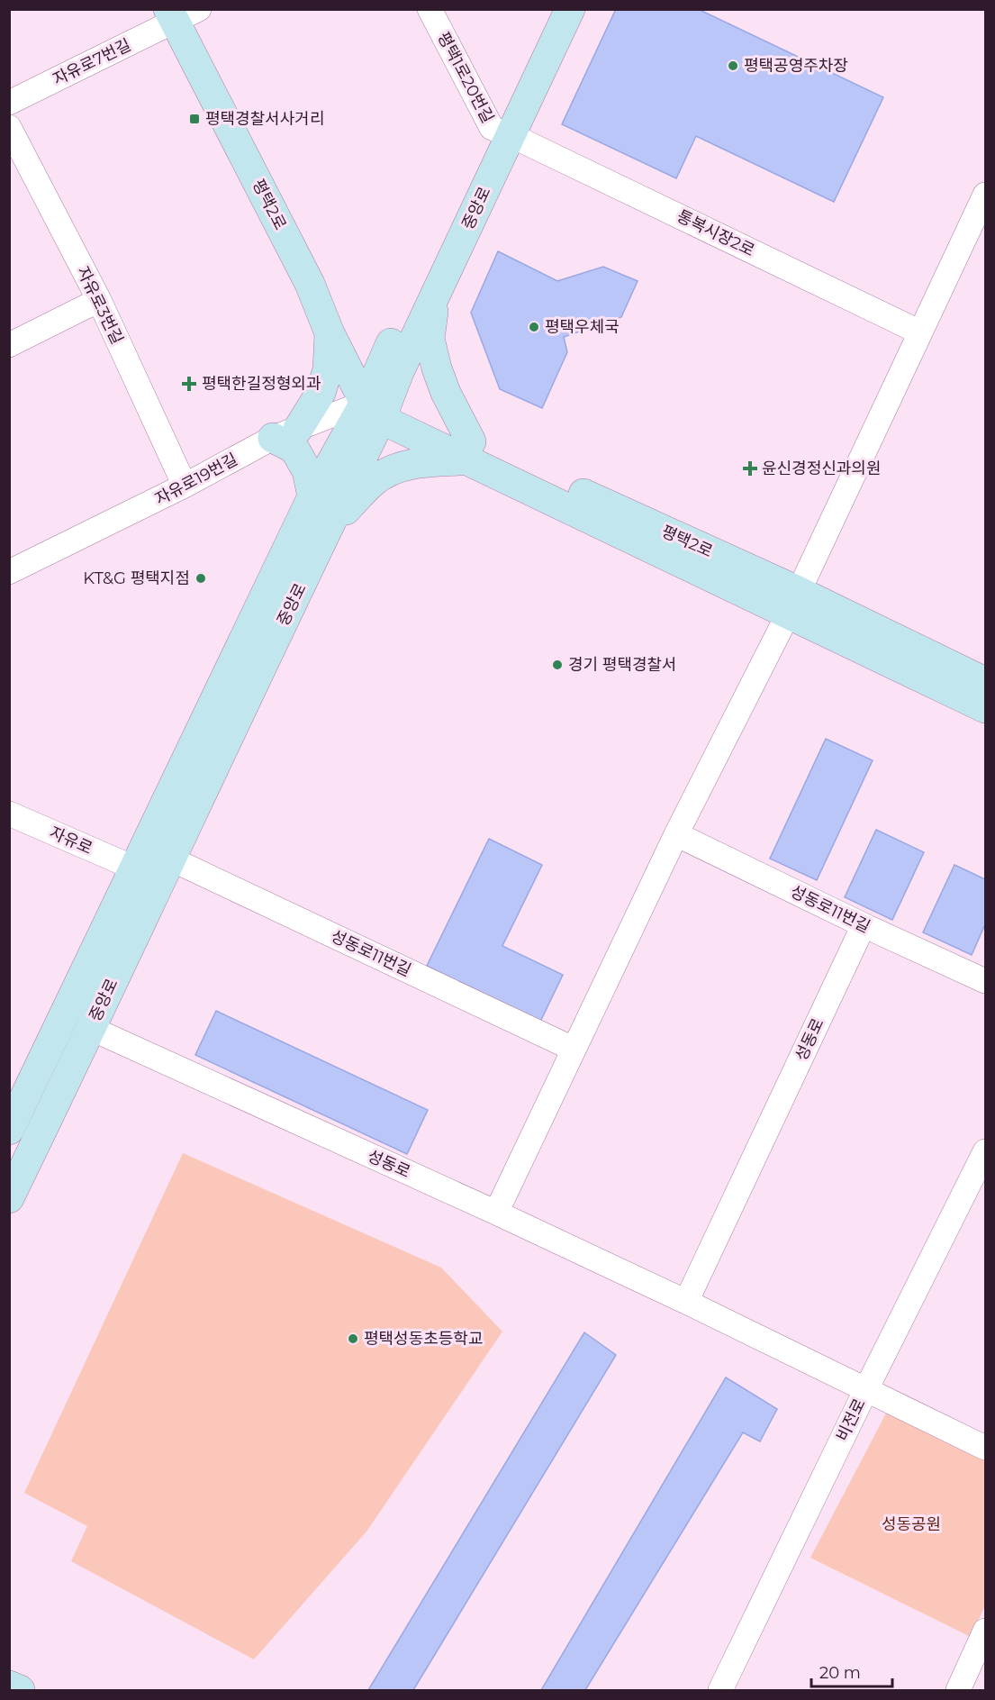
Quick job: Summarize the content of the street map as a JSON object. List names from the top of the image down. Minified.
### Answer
{"streets":{"street":["자유로7번길","평택1로20번길","평택2로","중앙로","통복시장2로","자유로3번길","자유로19번길","자유로","성동로11번길","성동로","비전로"]},"crossings":[["자유로7번길","평택2로"],["평택1로20번길","중앙로"],["평택1로20번길","통복시장2로"],["평택2로","중앙로"],["평택2로","자유로19번길"],["중앙로","통복시장2로"],["중앙로","자유로19번길"],["중앙로","자유로"],["중앙로","성동로11번길"],["중앙로","성동로"],["자유로3번길","자유로19번길"],["성동로11번길","성동로"],["성동로","비전로"]],"parks":["성동공원"],"places":{"other":["평택공영주차장","평택우체국","KT&G 평택지점","경기 평택경찰서","평택성동초등학교"],"transit":["평택경찰서사거리"],"health":["평택한길정형외과","윤신경정신과의원"]},"scale_bar":"20 m"}
